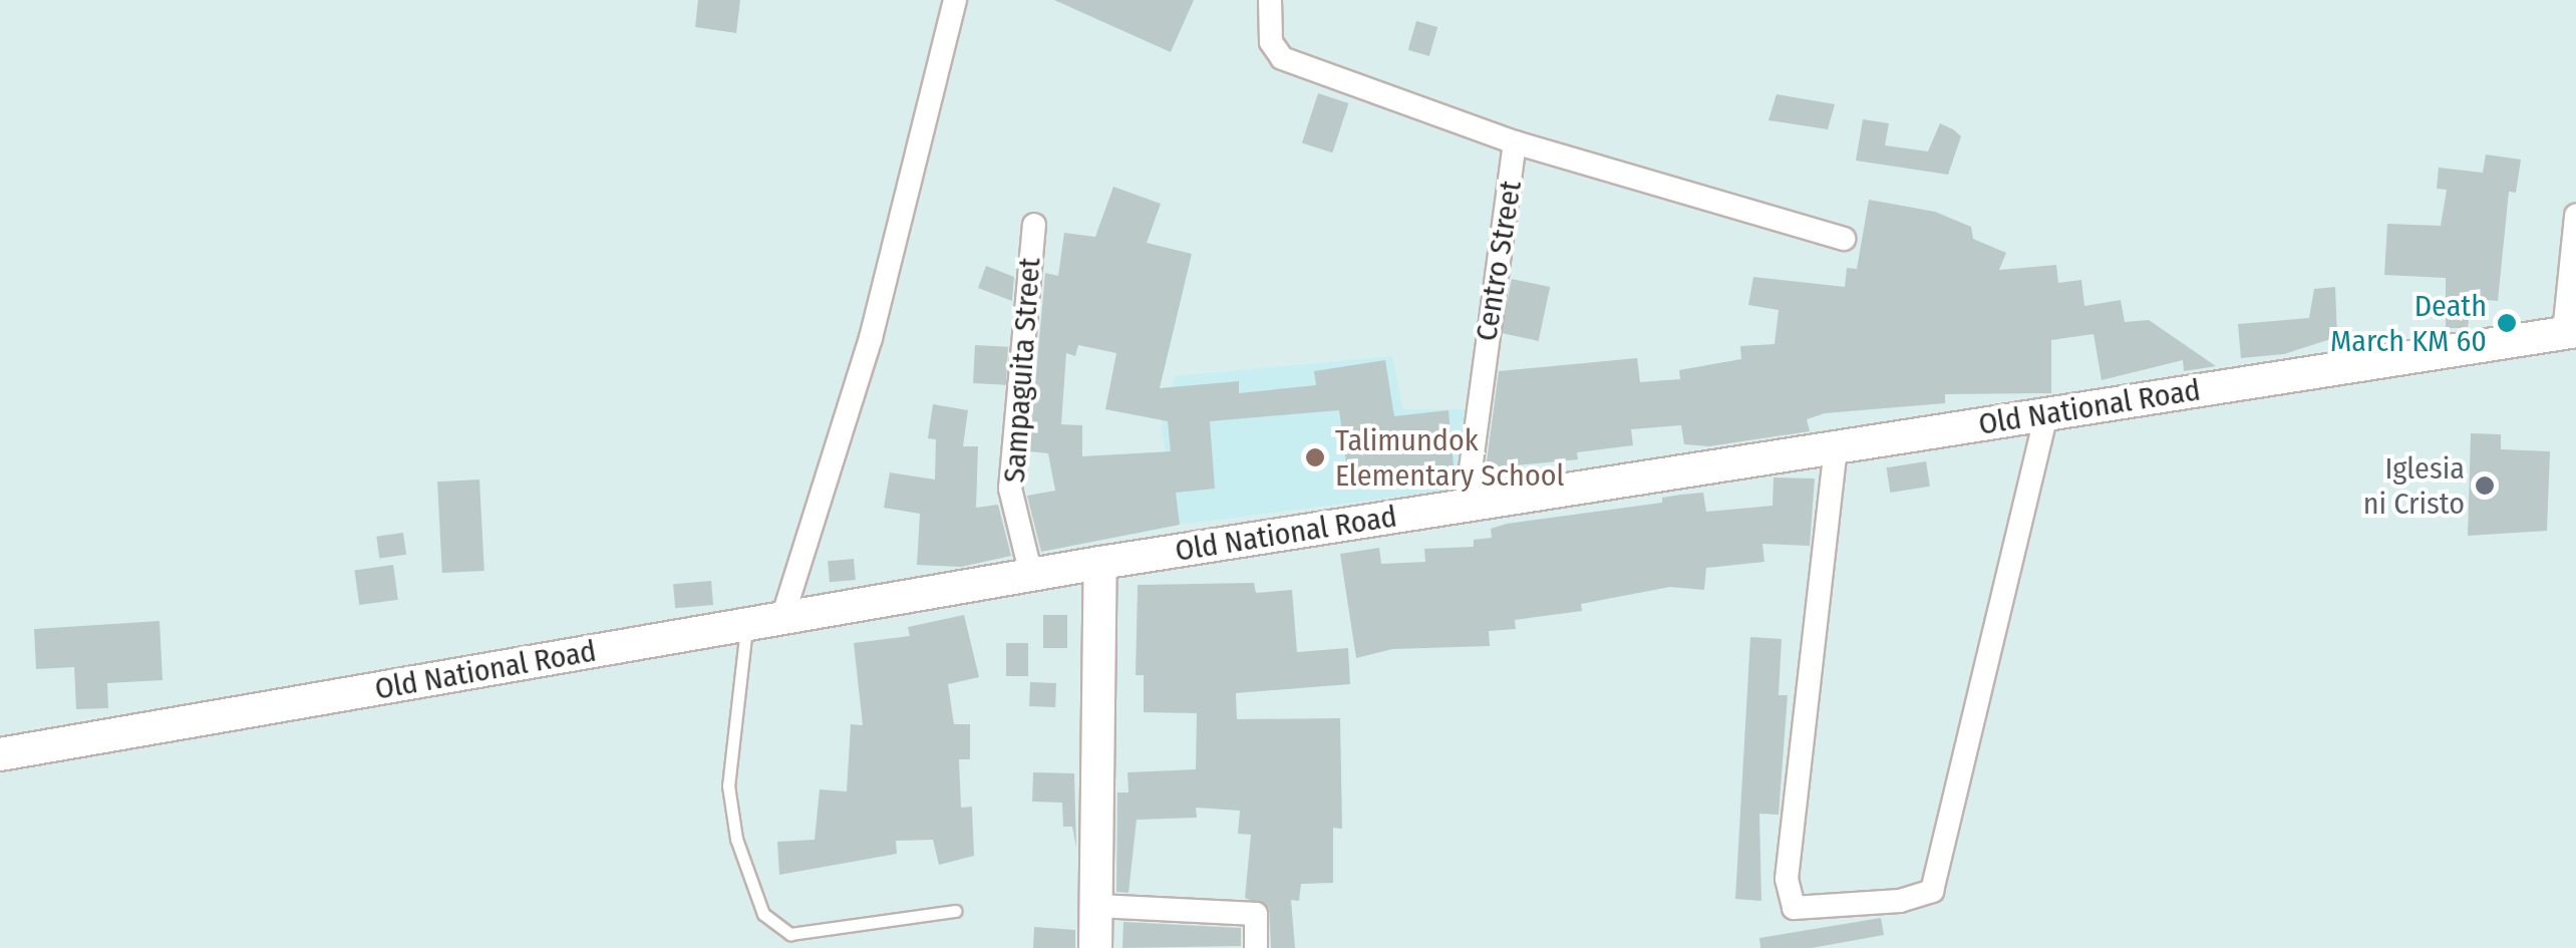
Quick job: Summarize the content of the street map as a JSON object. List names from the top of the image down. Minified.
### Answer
{"streets":{"main road":["Old National Road"],"street":["Centro Street","Sampaguita Street"]},"crossings":[["Centro Street","Old National Road"],["Sampaguita Street","Old National Road"]],"places":["Death March KM 60","Talimundok Elementary School","Iglesia ni Cristo"]}
